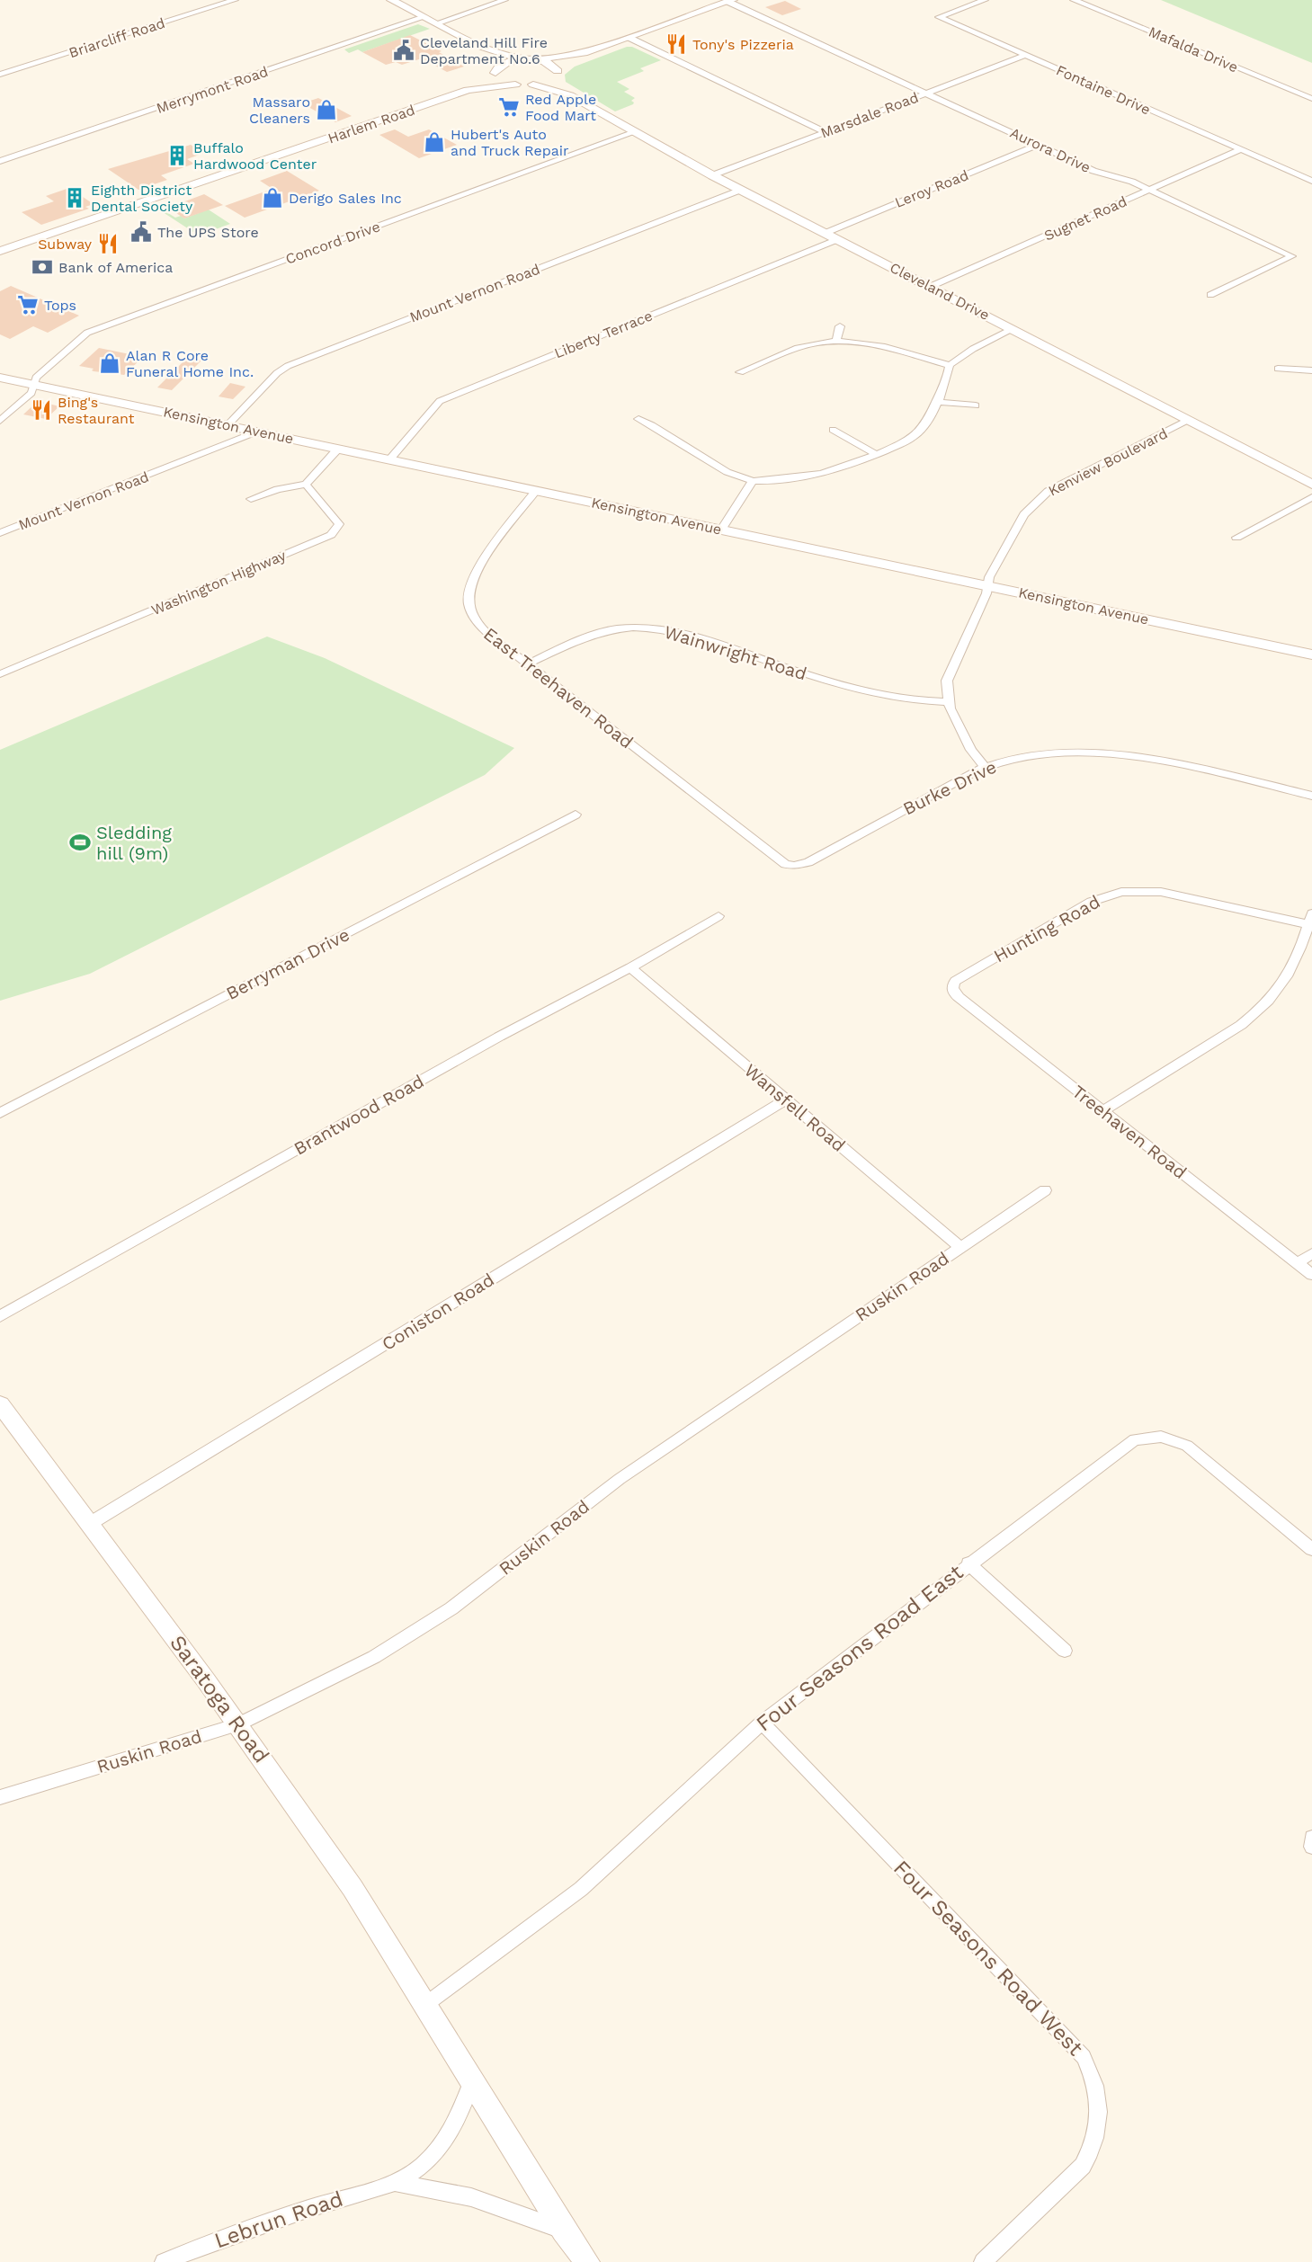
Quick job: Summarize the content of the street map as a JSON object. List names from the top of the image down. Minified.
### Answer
{"streets":{"street":["Briarcliff Road","Mafalda Drive","Merrymont Road","Fontaine Drive","Marsdale Road","Harlem Road","Aurora Drive","Leroy Road","Sugnet Road","Concord Drive","Cleveland Drive","Mount Vernon Road","Liberty Terrace","Kensington Avenue","Kenview Boulevard","Washington Highway","Wainwright Road","East Treehaven Road","Burke Drive","Hunting Road","Berryman Drive","Wansfell Road","Brantwood Road","Treehaven Road","Ruskin Road","Coniston Road","Four Seasons Road East","Saratoga Road","Four Seasons Road West","Lebrun Road"]},"crossings":[["Fontaine Drive","Marsdale Road"],["Fontaine Drive","Sugnet Road"],["Marsdale Road","Aurora Drive"],["Marsdale Road","Cleveland Drive"],["Harlem Road","Cleveland Drive"],["Aurora Drive","Leroy Road"],["Aurora Drive","Sugnet Road"],["Leroy Road","Cleveland Drive"],["Sugnet Road","Cleveland Drive"],["Concord Drive","Cleveland Drive"],["Concord Drive","Kensington Avenue"],["Cleveland Drive","Mount Vernon Road"],["Cleveland Drive","Liberty Terrace"],["Cleveland Drive","Kenview Boulevard"],["Mount Vernon Road","Kensington Avenue"],["Liberty Terrace","Kensington Avenue"],["Kensington Avenue","Kenview Boulevard"],["Kensington Avenue","East Treehaven Road"],["Kenview Boulevard","Wainwright Road"],["Kenview Boulevard","Burke Drive"],["Wainwright Road","East Treehaven Road"],["East Treehaven Road","Burke Drive"],["Hunting Road","Treehaven Road"],["Wansfell Road","Brantwood Road"],["Wansfell Road","Ruskin Road"],["Wansfell Road","Coniston Road"],["Ruskin Road","Saratoga Road"],["Coniston Road","Saratoga Road"],["Four Seasons Road East","Saratoga Road"],["Four Seasons Road East","Four Seasons Road West"]],"places":{"restaurant":["Tony's Pizzeria","Subway","Bing's Restaurant"],"public building":["Cleveland Hill Fire Department No.6","The UPS Store"],"supermarket":["Red Apple Food Mart","Tops"],"shop":["Massaro Cleaners","Hubert's Auto and Truck Repair","Derigo Sales Inc","Alan R Core Funeral Home Inc."],"building":["Buffalo Hardwood Center","Eighth District Dental Society"],"bank":["Bank of America"],"sports":["Sledding hill (9m)"]}}
